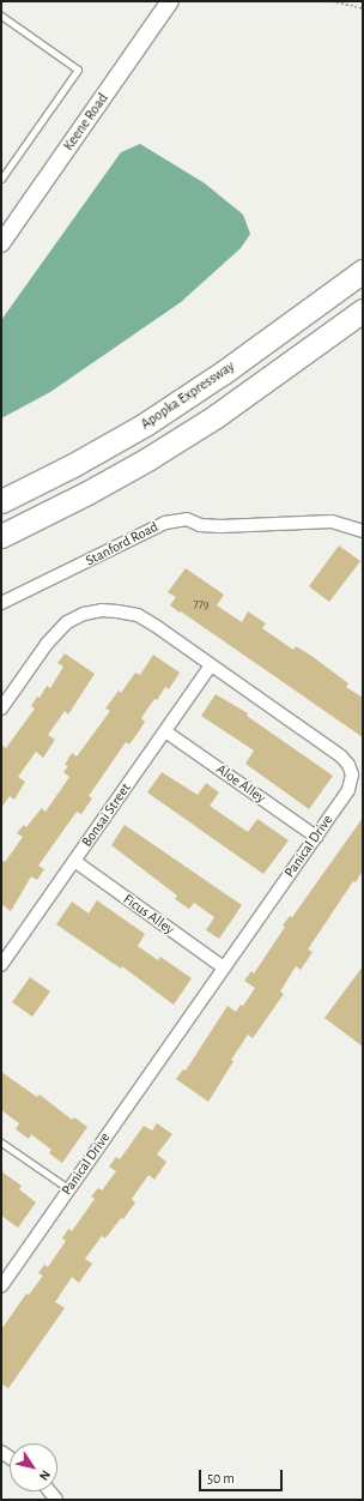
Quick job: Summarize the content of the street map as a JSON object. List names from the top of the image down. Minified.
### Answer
{"streets":{"highway":["Apopka Expressway"],"main road":["Keene Road"],"street":["Stanford Road","Aloe Alley","Bonsai Street","Panical Drive","Ficus Alley"]},"crossings":[["Aloe Alley","Bonsai Street"],["Aloe Alley","Panical Drive"],["Bonsai Street","Panical Drive"],["Bonsai Street","Ficus Alley"],["Panical Drive","Ficus Alley"]],"house_numbers":["779"],"scale_bar":"50 m","north":"bottom right"}
